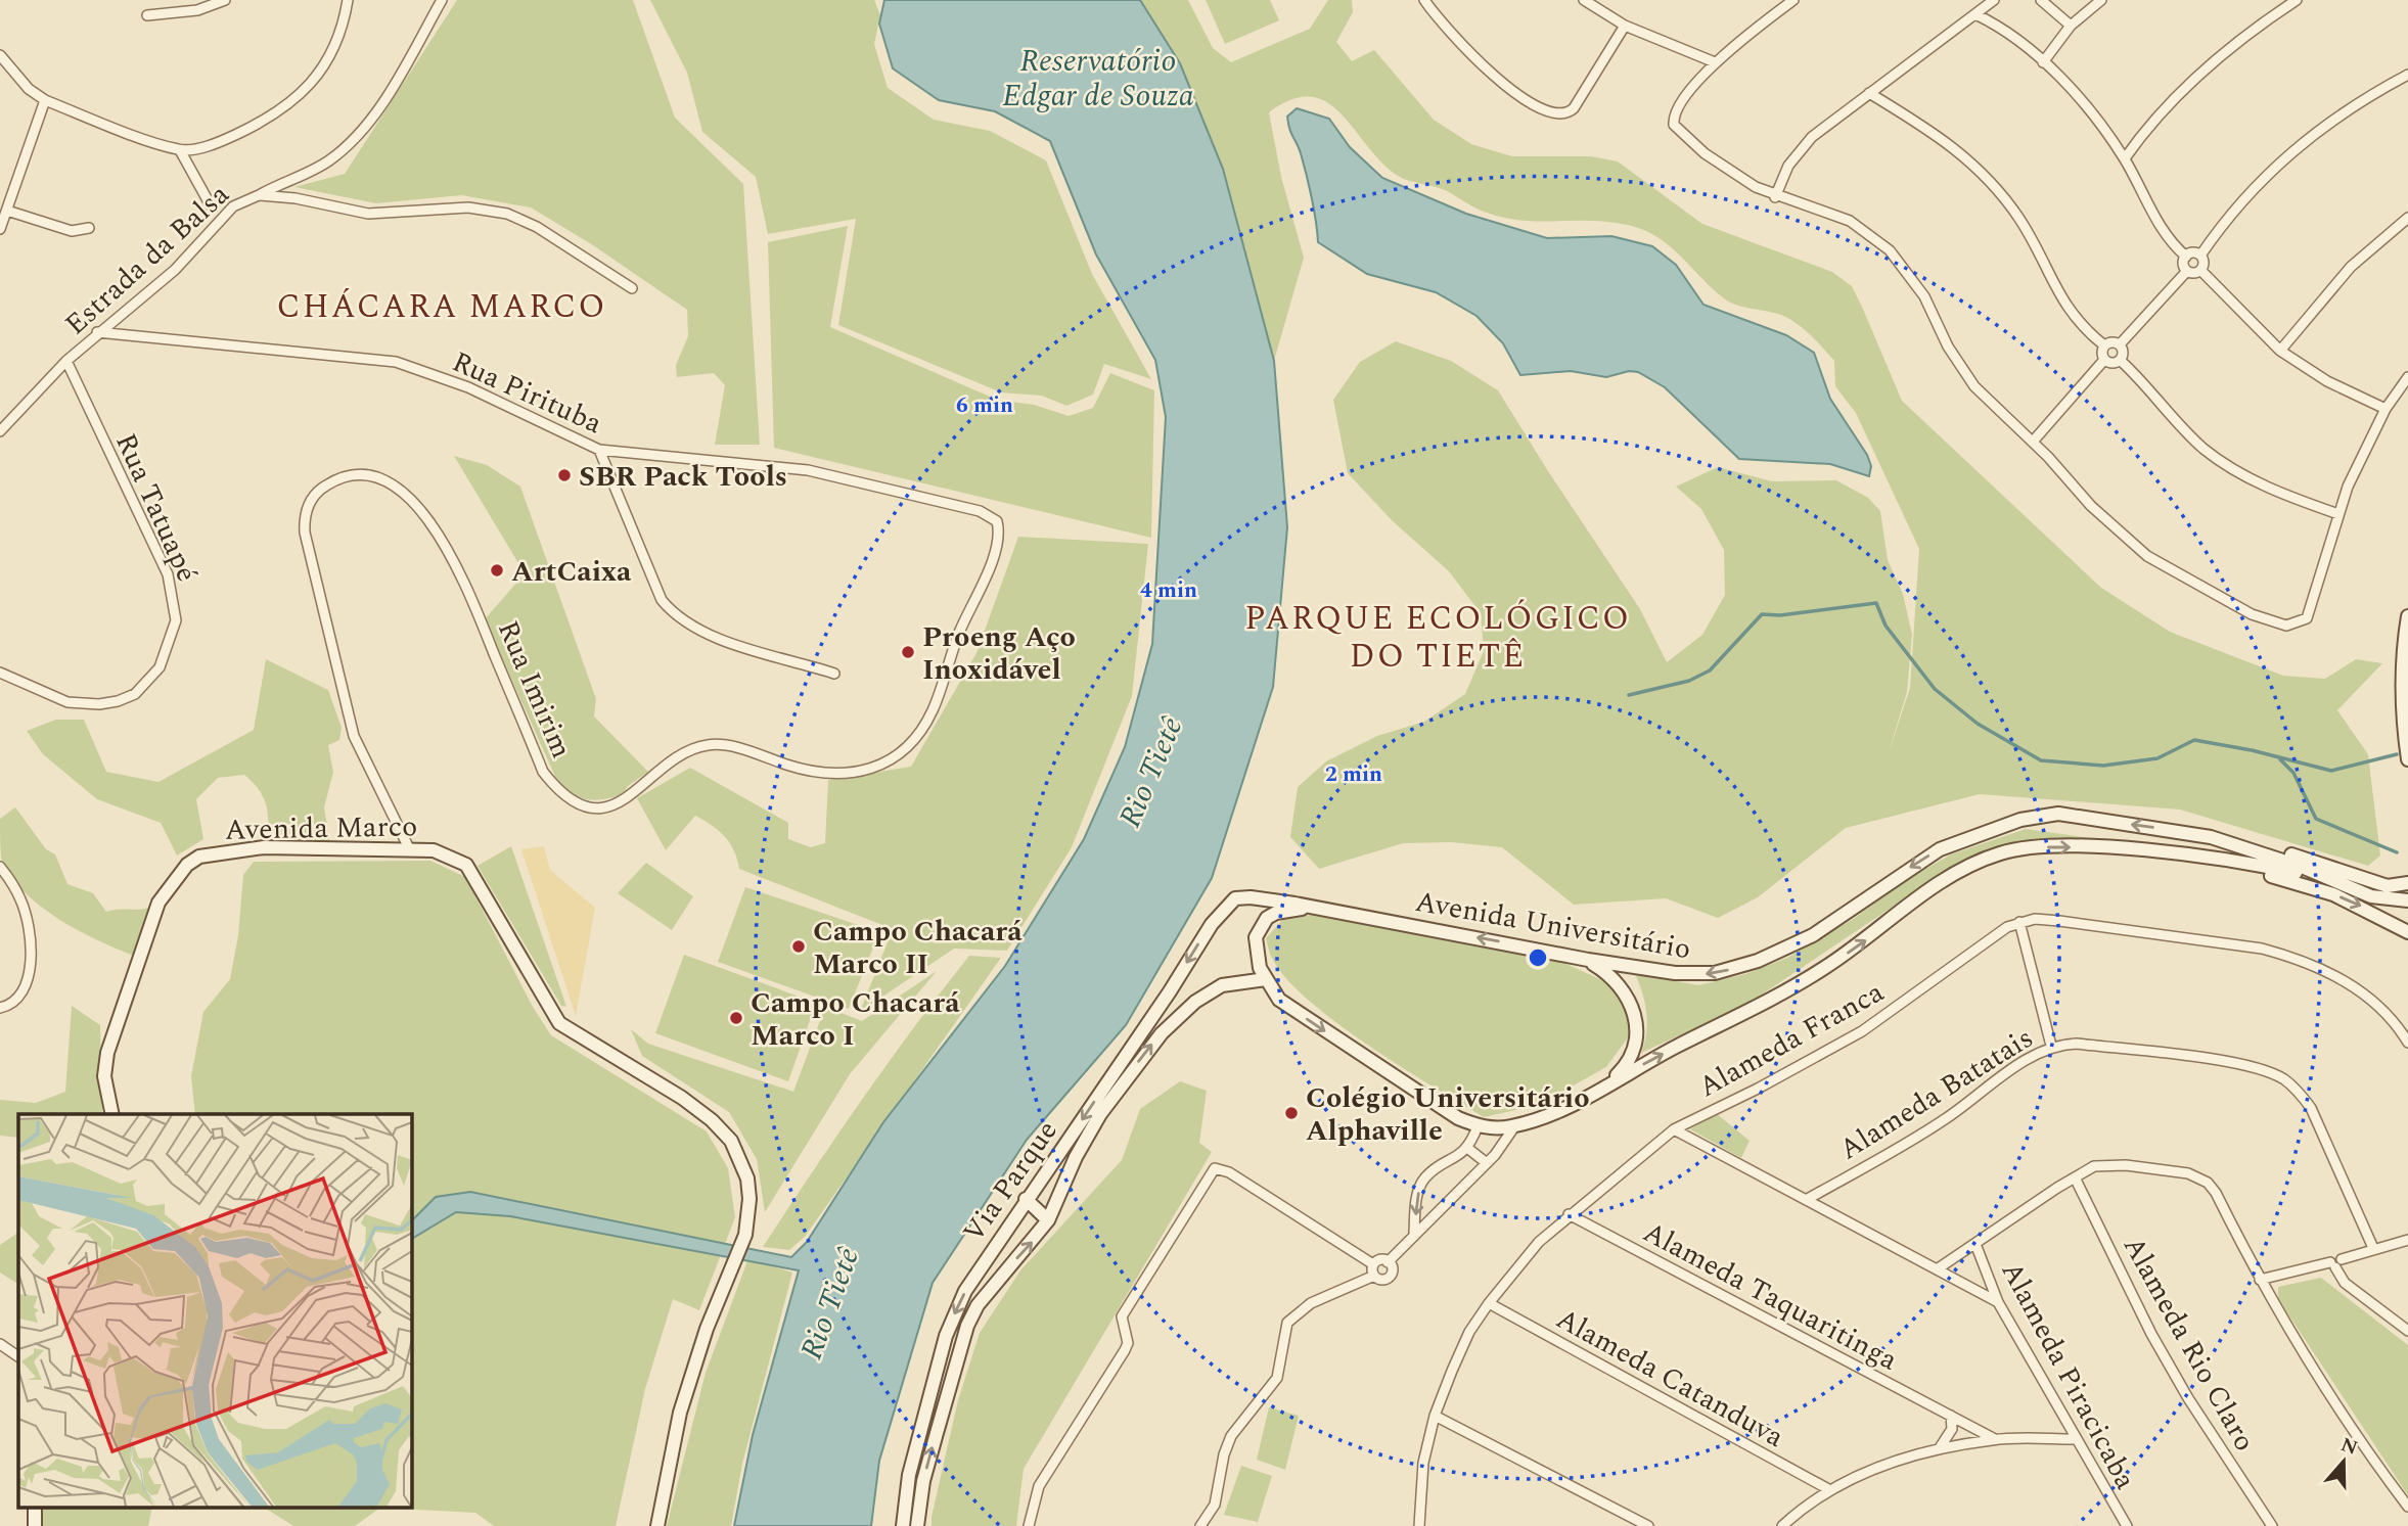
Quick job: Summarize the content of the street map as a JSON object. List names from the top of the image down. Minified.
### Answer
{"streets":{"main road":["Avenida Marco","Avenida Universitário","Via Parque"],"street":["Estrada da Balsa","Rua Pirituba","Rua Tatuapé","Rua Imirim","Alameda Franca","Alameda Batatais","Alameda Taquaritinga","Alameda Rio Claro","Alameda Piracicaba","Alameda Catanduva"]},"crossings":[["Estrada da Balsa","Rua Pirituba"],["Estrada da Balsa","Rua Tatuapé"],["Rua Pirituba","Rua Imirim"],["Rua Imirim","Avenida Marco"],["Avenida Universitário","Via Parque"],["Alameda Franca","Alameda Taquaritinga"],["Alameda Franca","Alameda Catanduva"]],"districts":["CHÁCARA MARCO","PARQUE ECOLÓGICO DO TIETÊ"],"water":["Reservatório Edgar de Souza","Rio Tietê"],"places":["SBR Pack Tools","ArtCaixa","Proeng Aço Inoxidável","Campo Chacará Marco II","Campo Chacará Marco I","Colégio Universitário Alphaville"],"north":"top","rings":["6 min","4 min","2 min"]}
